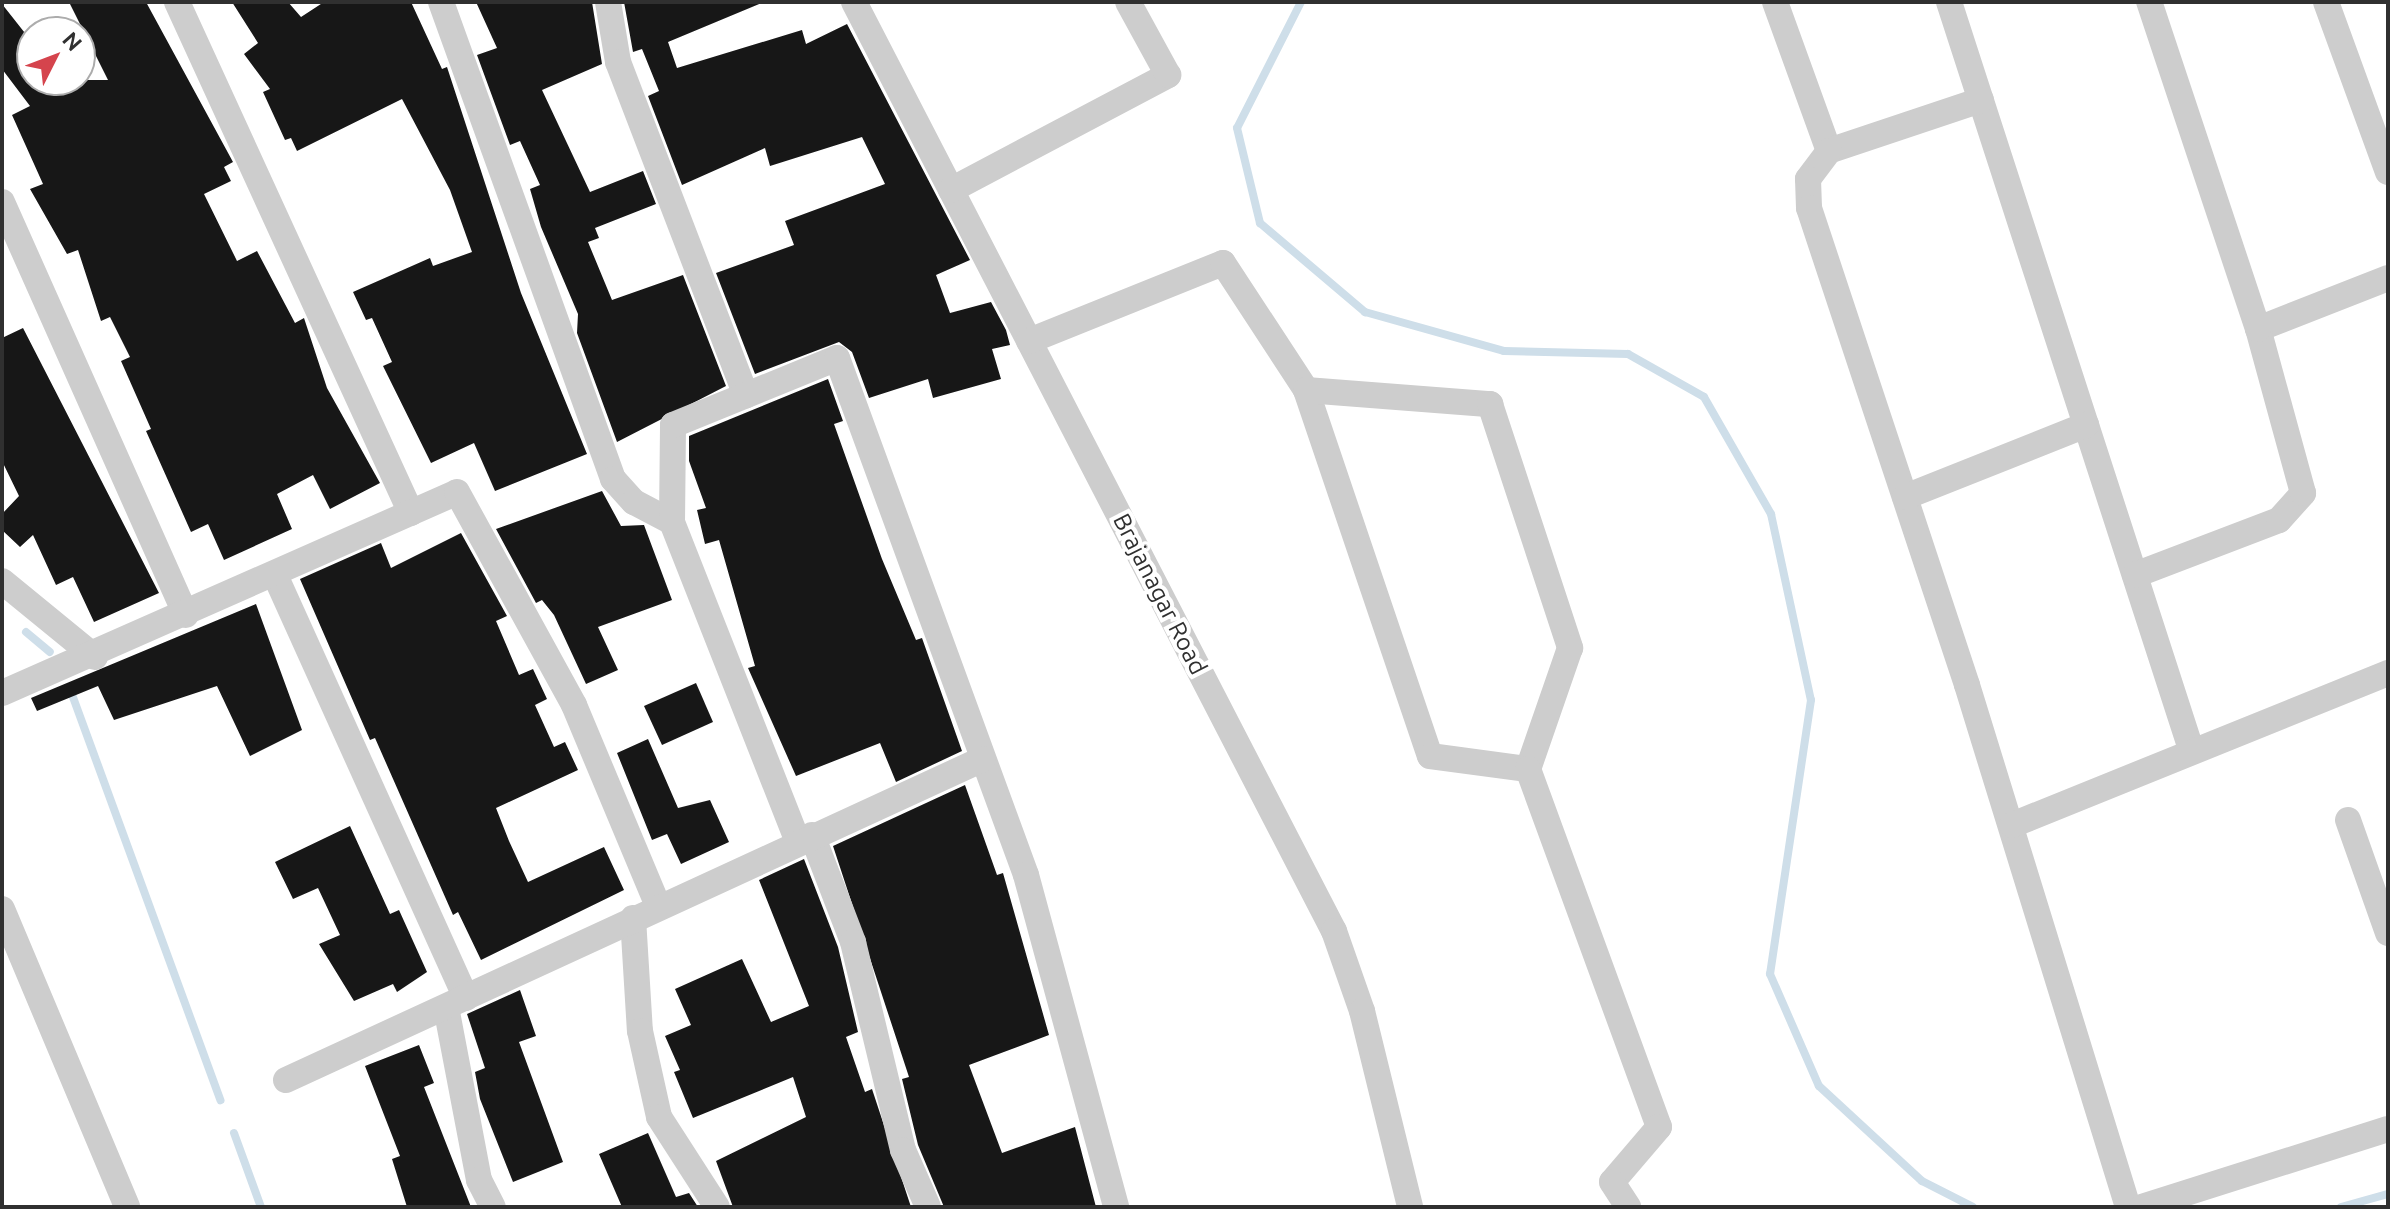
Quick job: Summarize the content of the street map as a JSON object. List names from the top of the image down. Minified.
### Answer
{"streets":{"street":["Brajanagar Road"]},"north":"top right"}
